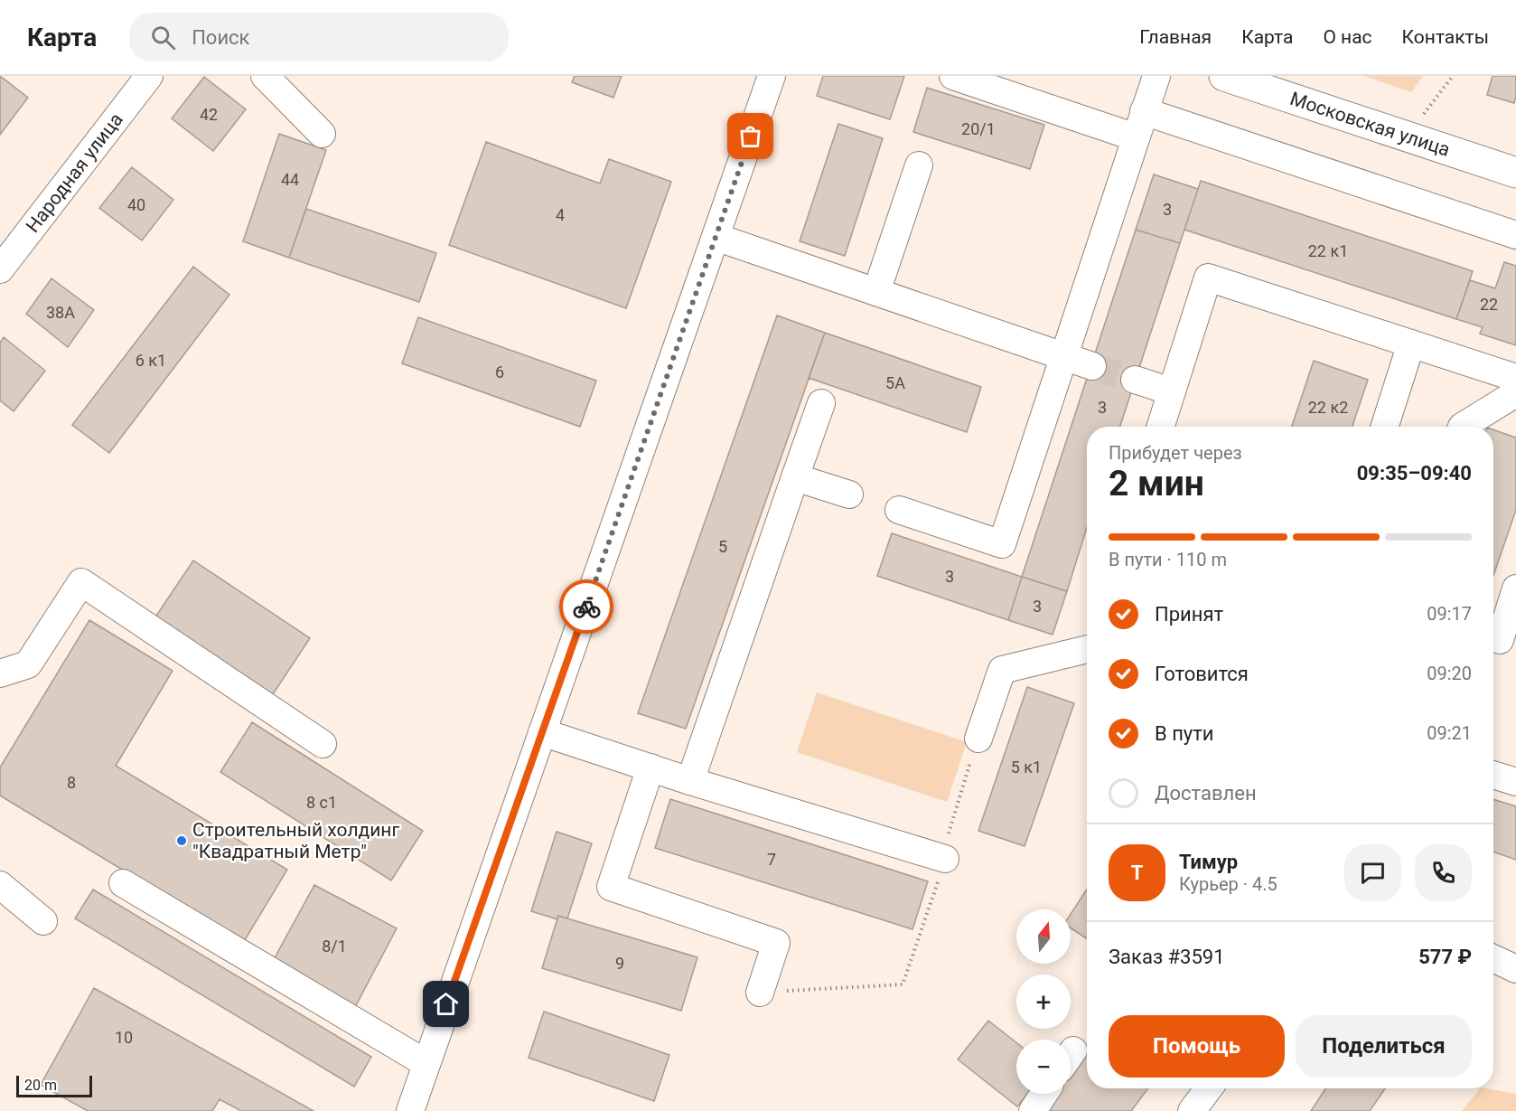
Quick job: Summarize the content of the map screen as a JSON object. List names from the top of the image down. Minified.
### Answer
{"streets":{"main road":["Московская улица"],"street":["Народная улица"]},"places":["Строительный холдинг \"Квадратный Метр\""],"house_numbers":["42","20/1","44","40","3","4","22 к1","22","38А","6 к1","6","5А","3","22 к2","5","3","3","5 к1","8","8 с1","7","8/1","9","10"],"scale_bar":"20 m","north":"top","page":{"header":"Карта","search":"Поиск","nav":["Главная","Карта","О нас","Контакты"],"heading":["2 мин","Прибудет через","09:35–09:40"],"panel":["Тимур","Курьер · 4.5","Заказ #3591","577 ₽"],"bar":"В пути · 110 m","list":[["Принят","09:17"],["Готовится","09:20"],["В пути","09:21"],"Доставлен"],"round":"Т","map_buttons":["+","−"],"buttons":["Помощь","Поделиться"],"scale":"20 m"}}
